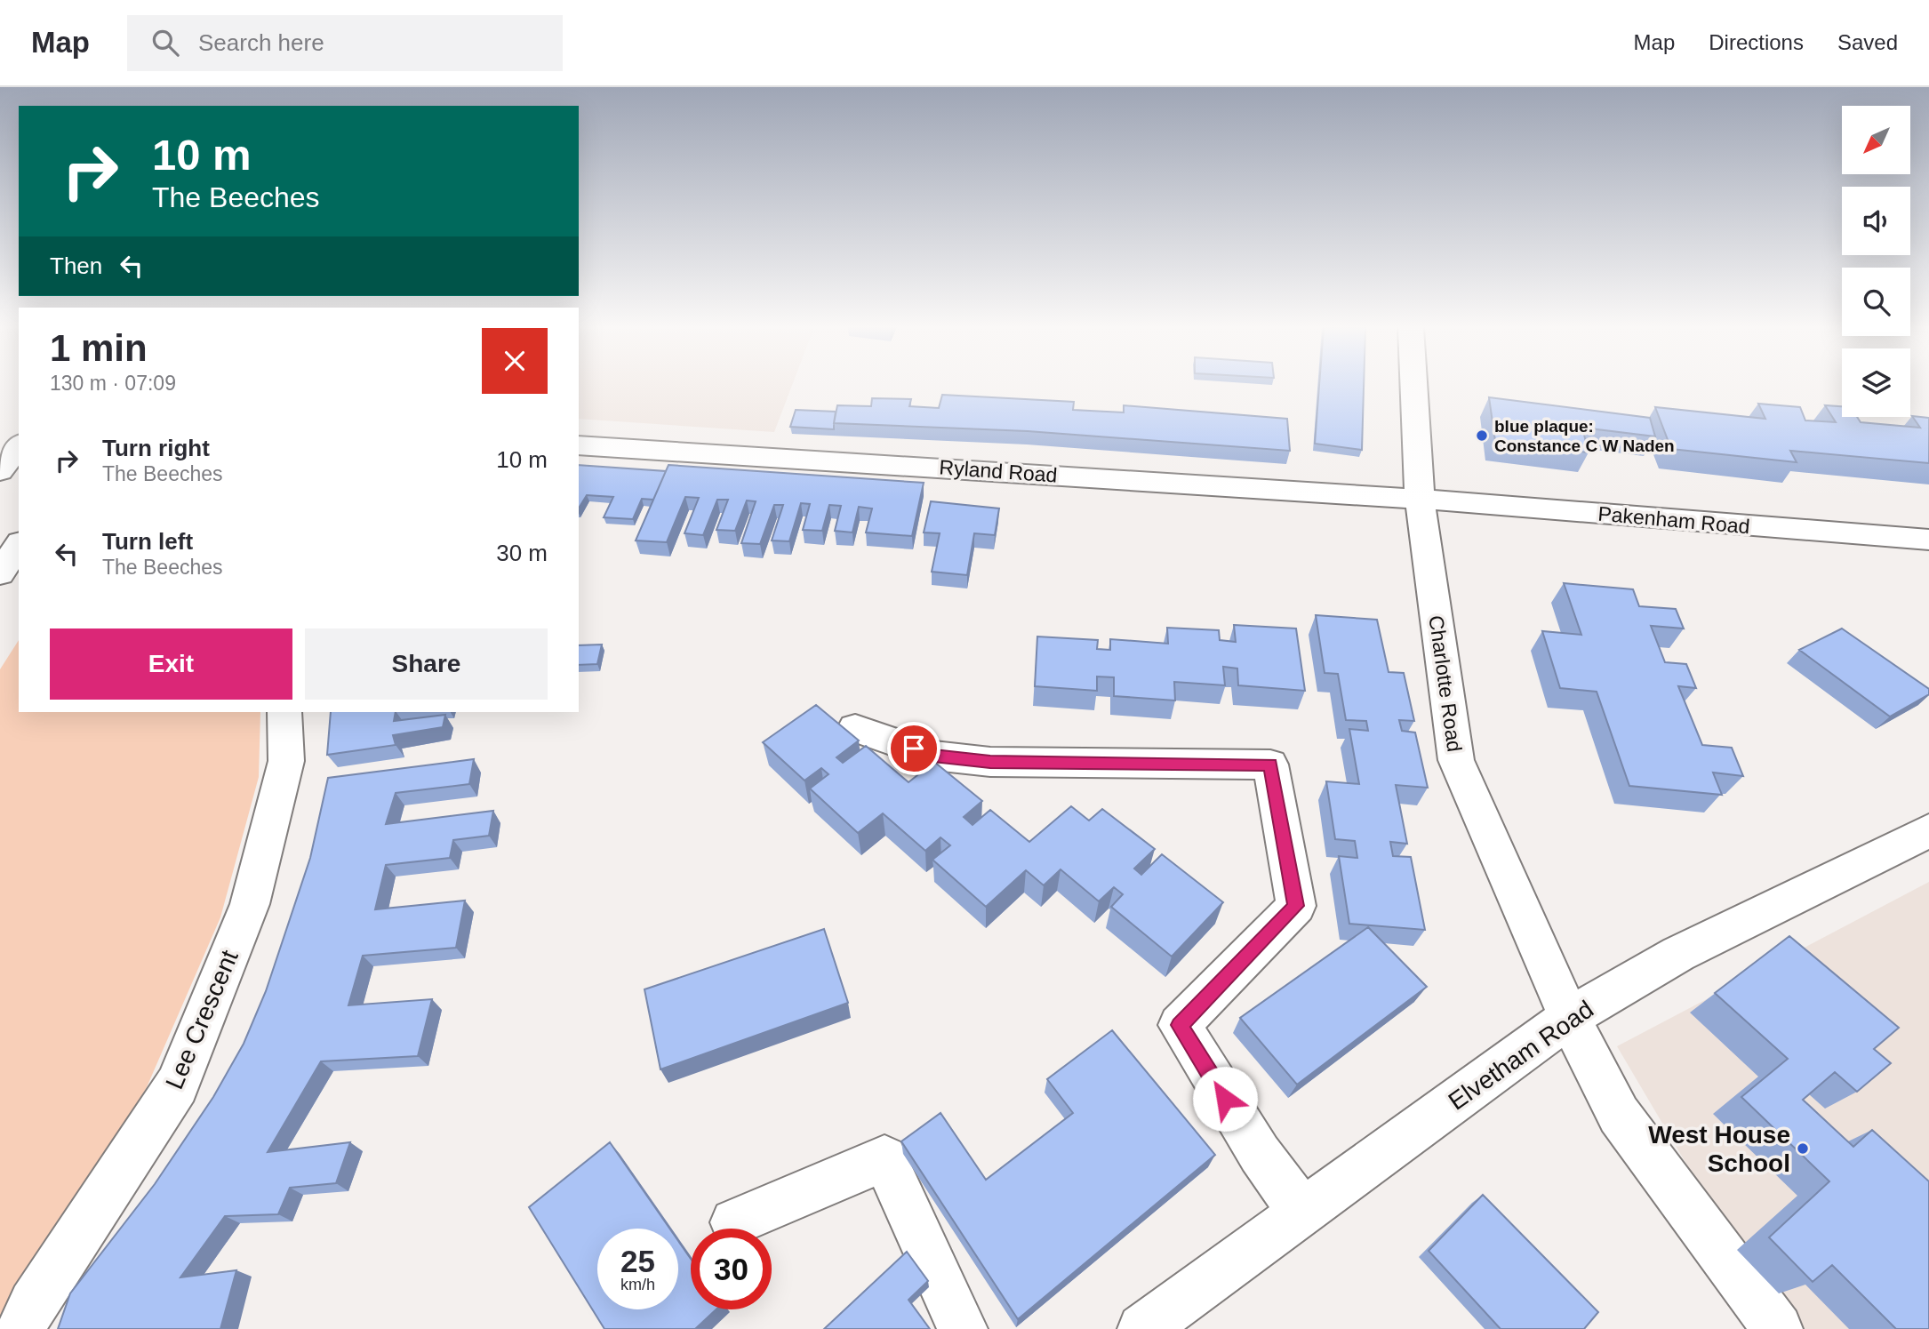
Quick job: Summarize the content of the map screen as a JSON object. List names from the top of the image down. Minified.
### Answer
{"streets":{"main road":["Ryland Road","Pakenham Road","Charlotte Road","Lee Crescent","Elvetham Road"]},"crossings":[["Ryland Road","Pakenham Road"],["Ryland Road","Charlotte Road"],["Pakenham Road","Charlotte Road"],["Charlotte Road","Elvetham Road"]],"places":["blue plaque: Constance C W Naden","West House School"],"north":"bottom left","page":{"header":"Map","search":"Search here","nav":["Map","Directions","Saved"],"turn":["10 m","The Beeches"],"then":"Then","heading":["1 min","130 m · 07:09"],"list":[{"name":"Turn right","note":"The Beeches","value":"10 m"},{"name":"Turn left","note":"The Beeches","value":"30 m"}],"buttons":["Exit","Share"],"speed":"25 km/h","limit":"30"}}
